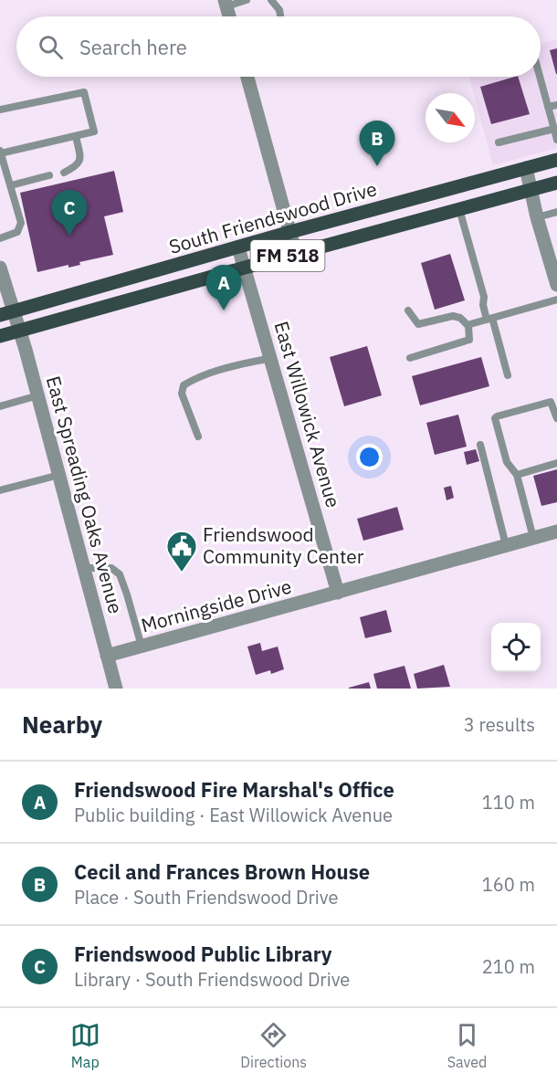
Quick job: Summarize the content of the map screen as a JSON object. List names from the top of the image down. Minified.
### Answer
{"streets":{"main road":["South Friendswood Drive","FM 518"],"street":["East Willowick Avenue","East Spreading Oaks Avenue","Morningside Drive"]},"crossings":[["South Friendswood Drive","East Willowick Avenue"],["South Friendswood Drive","East Spreading Oaks Avenue"],["East Willowick Avenue","Morningside Drive"],["East Spreading Oaks Avenue","Morningside Drive"]],"places":{"public building":["Friendswood Community Center"]},"north":"bottom right","page":{"search":"Search here","pins":["B","C","A"],"heading":["Nearby","3 results"],"list":[{"mark":"A","name":"Friendswood Fire Marshal's Office","note":"Public building · East Willowick Avenue","value":"110 m"},{"mark":"B","name":"Cecil and Frances Brown House","note":"Place · South Friendswood Drive","value":"160 m"},{"mark":"C","name":"Friendswood Public Library","note":"Library · South Friendswood Drive","value":"210 m"}],"nav":["Map","Directions","Saved"]}}
